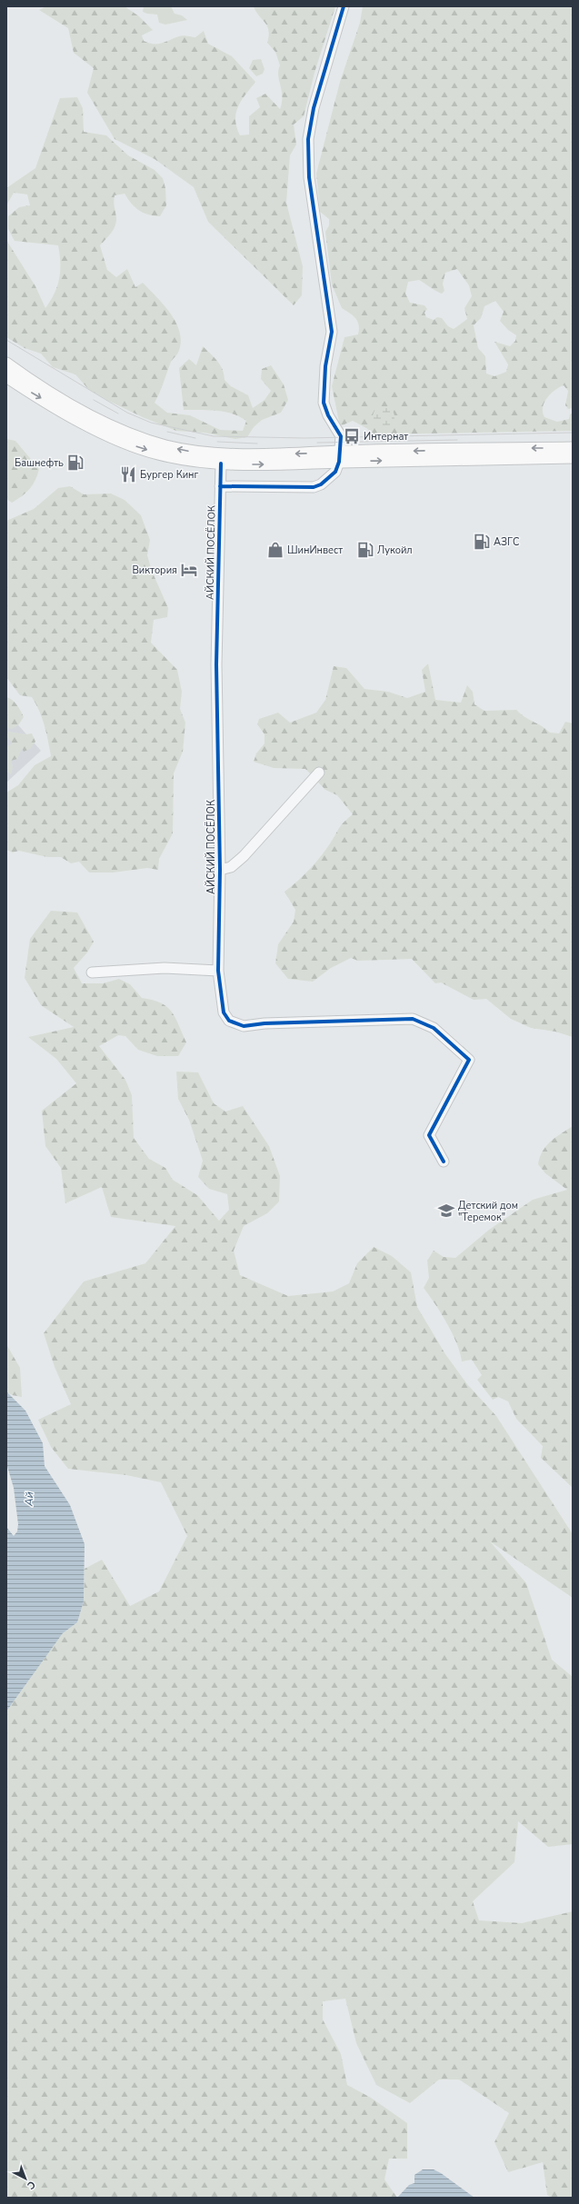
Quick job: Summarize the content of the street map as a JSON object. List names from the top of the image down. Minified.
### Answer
{"streets":{"street":["АЙСКИЙ ПОСЁЛОК"]},"water":["Ай"],"places":{"bus stop":["Интернат"],"fuel station":["Башнефть","АЗГС","Лукойл"],"restaurant":["Бургер Кинг"],"shop":["ШинИнвест"],"hotel":["Виктория"],"school or university":["Детский дом \"Теремок\""]},"north":"bottom right"}
